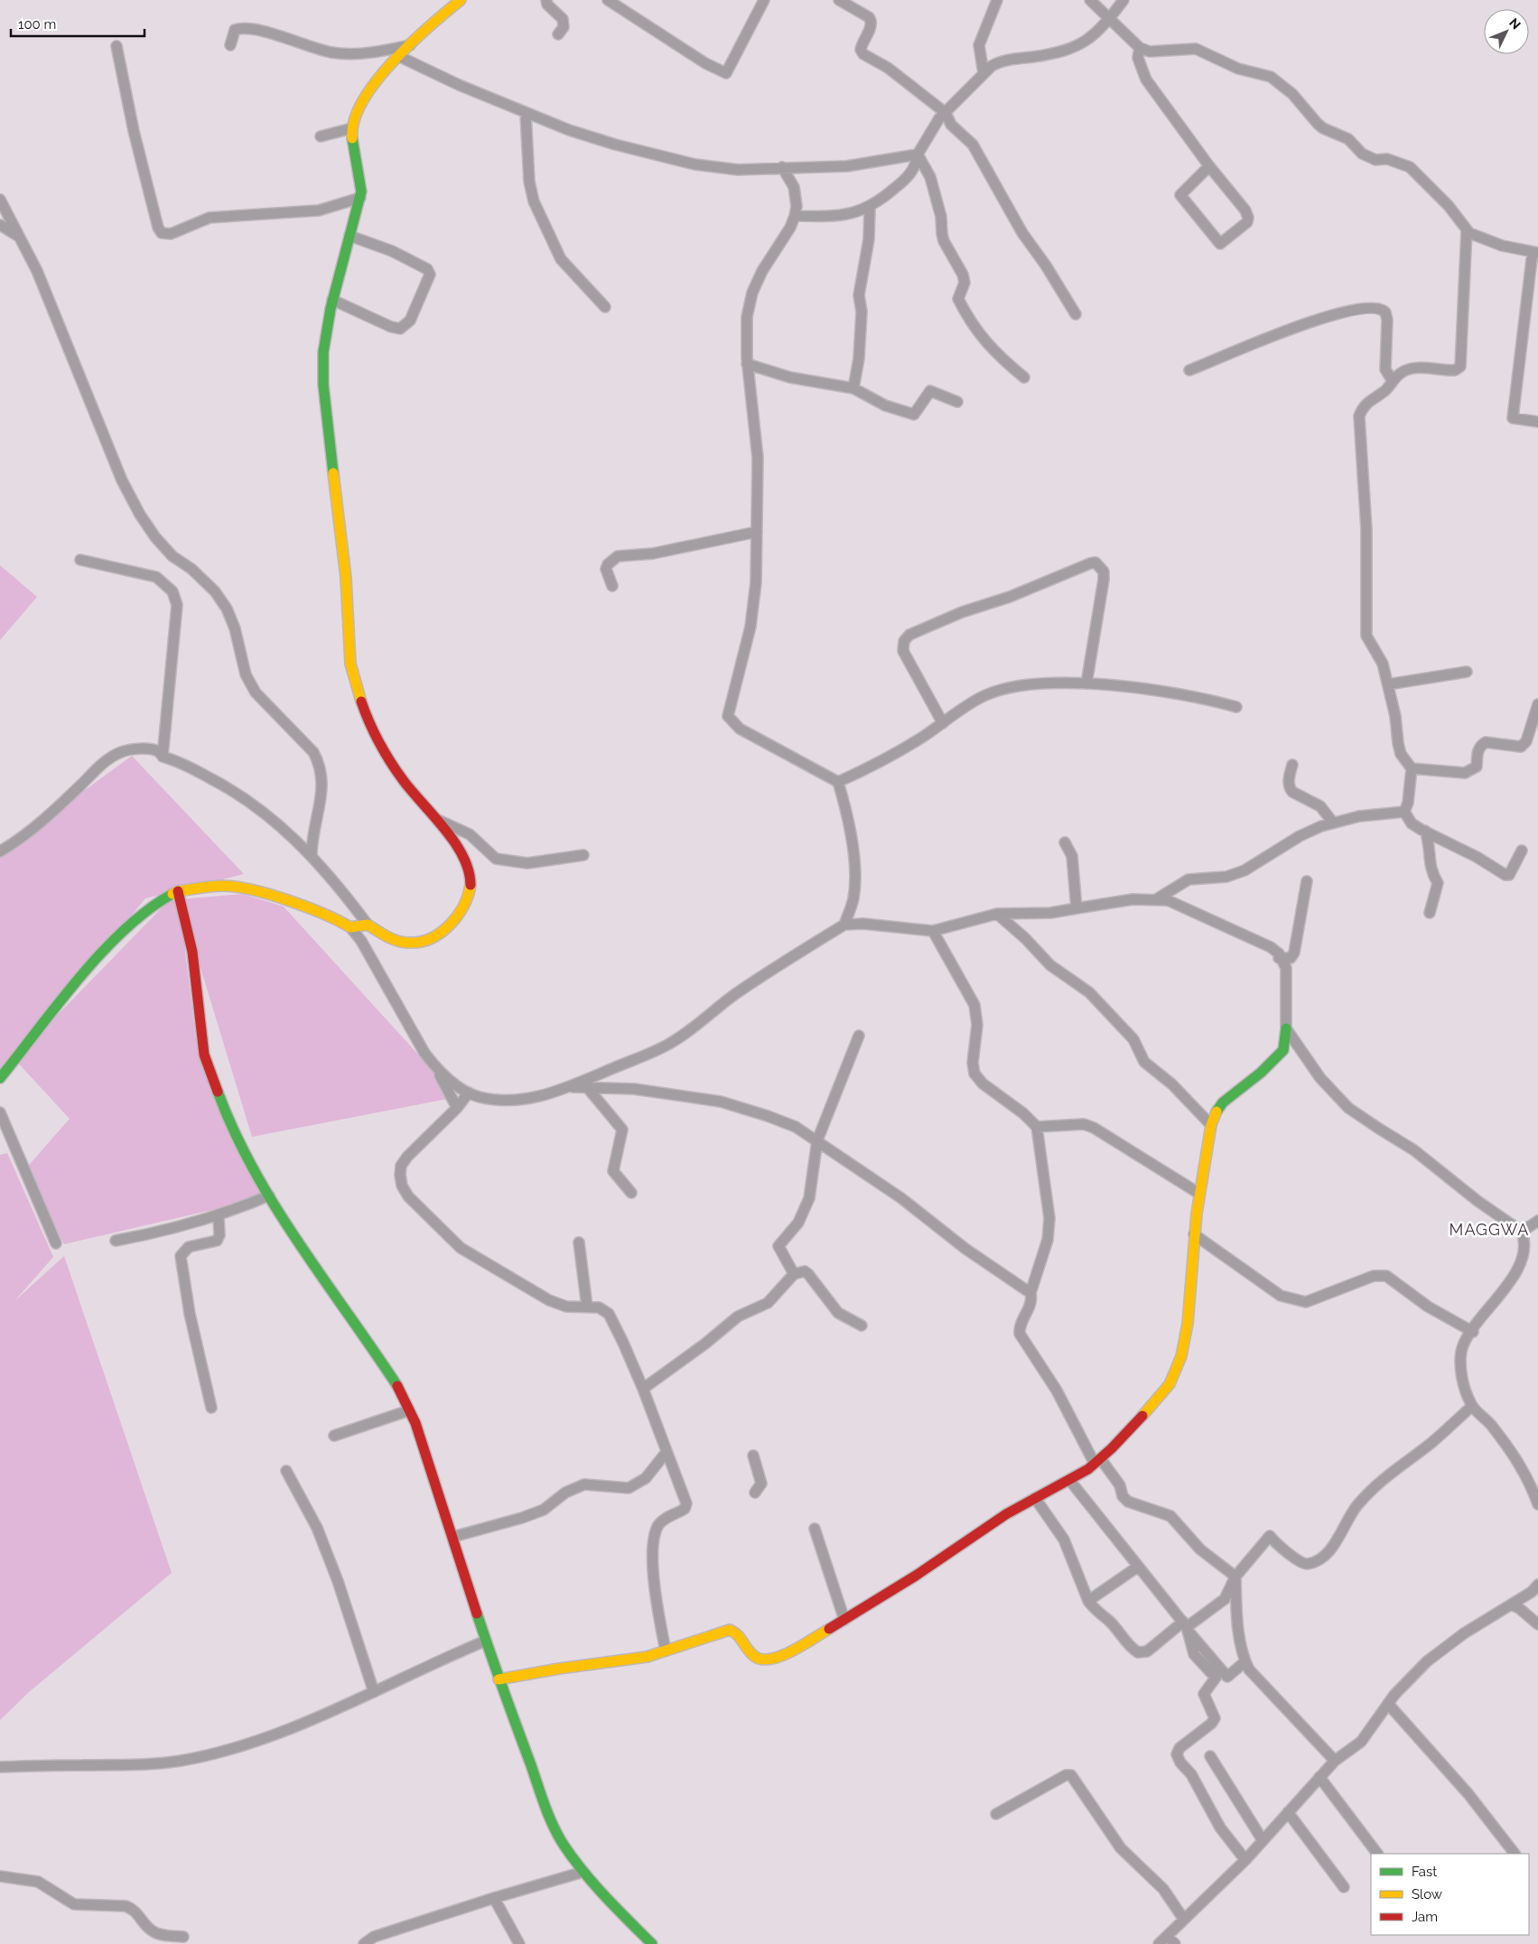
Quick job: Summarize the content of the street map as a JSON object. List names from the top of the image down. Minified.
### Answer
{"districts":["MAGGWA"],"legend":["Fast","Slow","Jam"],"scale_bar":"100 m","north":"top right"}
